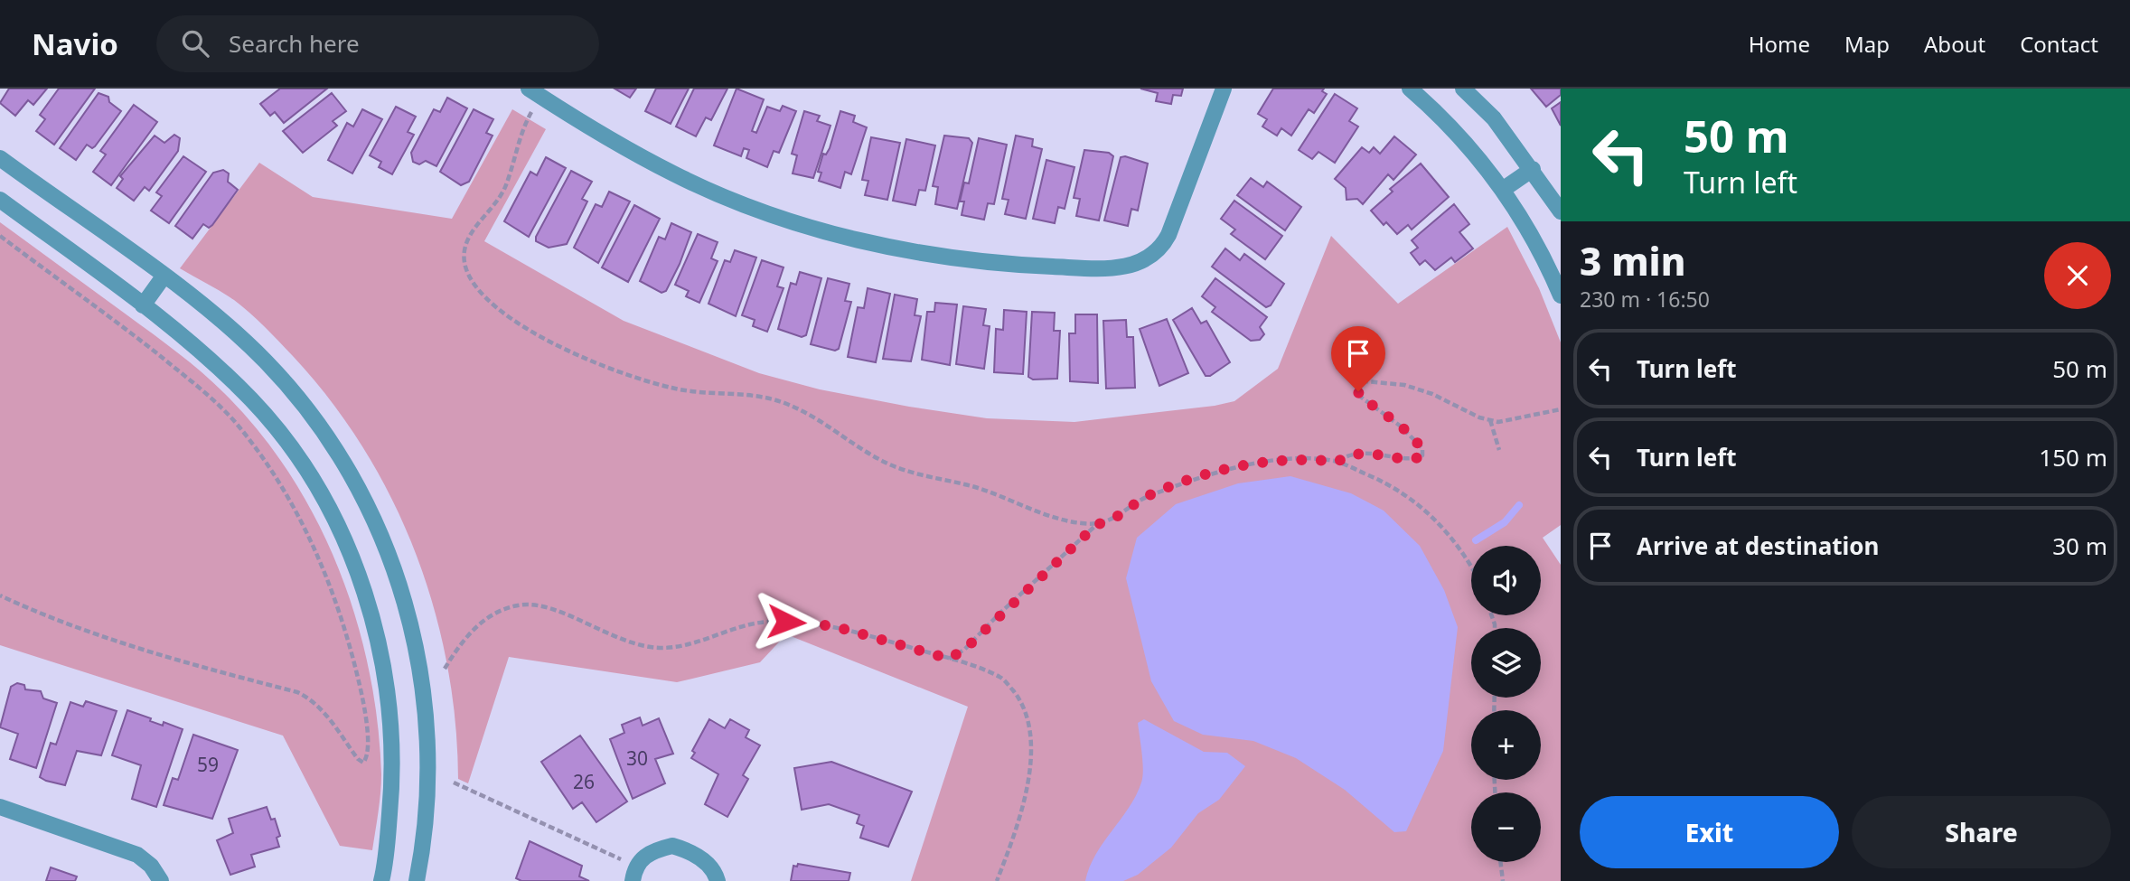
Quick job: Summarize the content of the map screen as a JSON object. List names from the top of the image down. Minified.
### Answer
{"house_numbers":["30","59","26"],"page":{"header":"Navio","search":"Search here","nav":["Home","Map","About","Contact"],"turn":["50 m","Turn left"],"heading":["3 min","230 m · 16:50"],"list":[{"name":"Turn left","value":"50 m"},{"name":"Turn left","value":"150 m"},{"name":"Arrive at destination","value":"30 m"}],"map_buttons":["+","−"],"buttons":["Exit","Share"]}}
